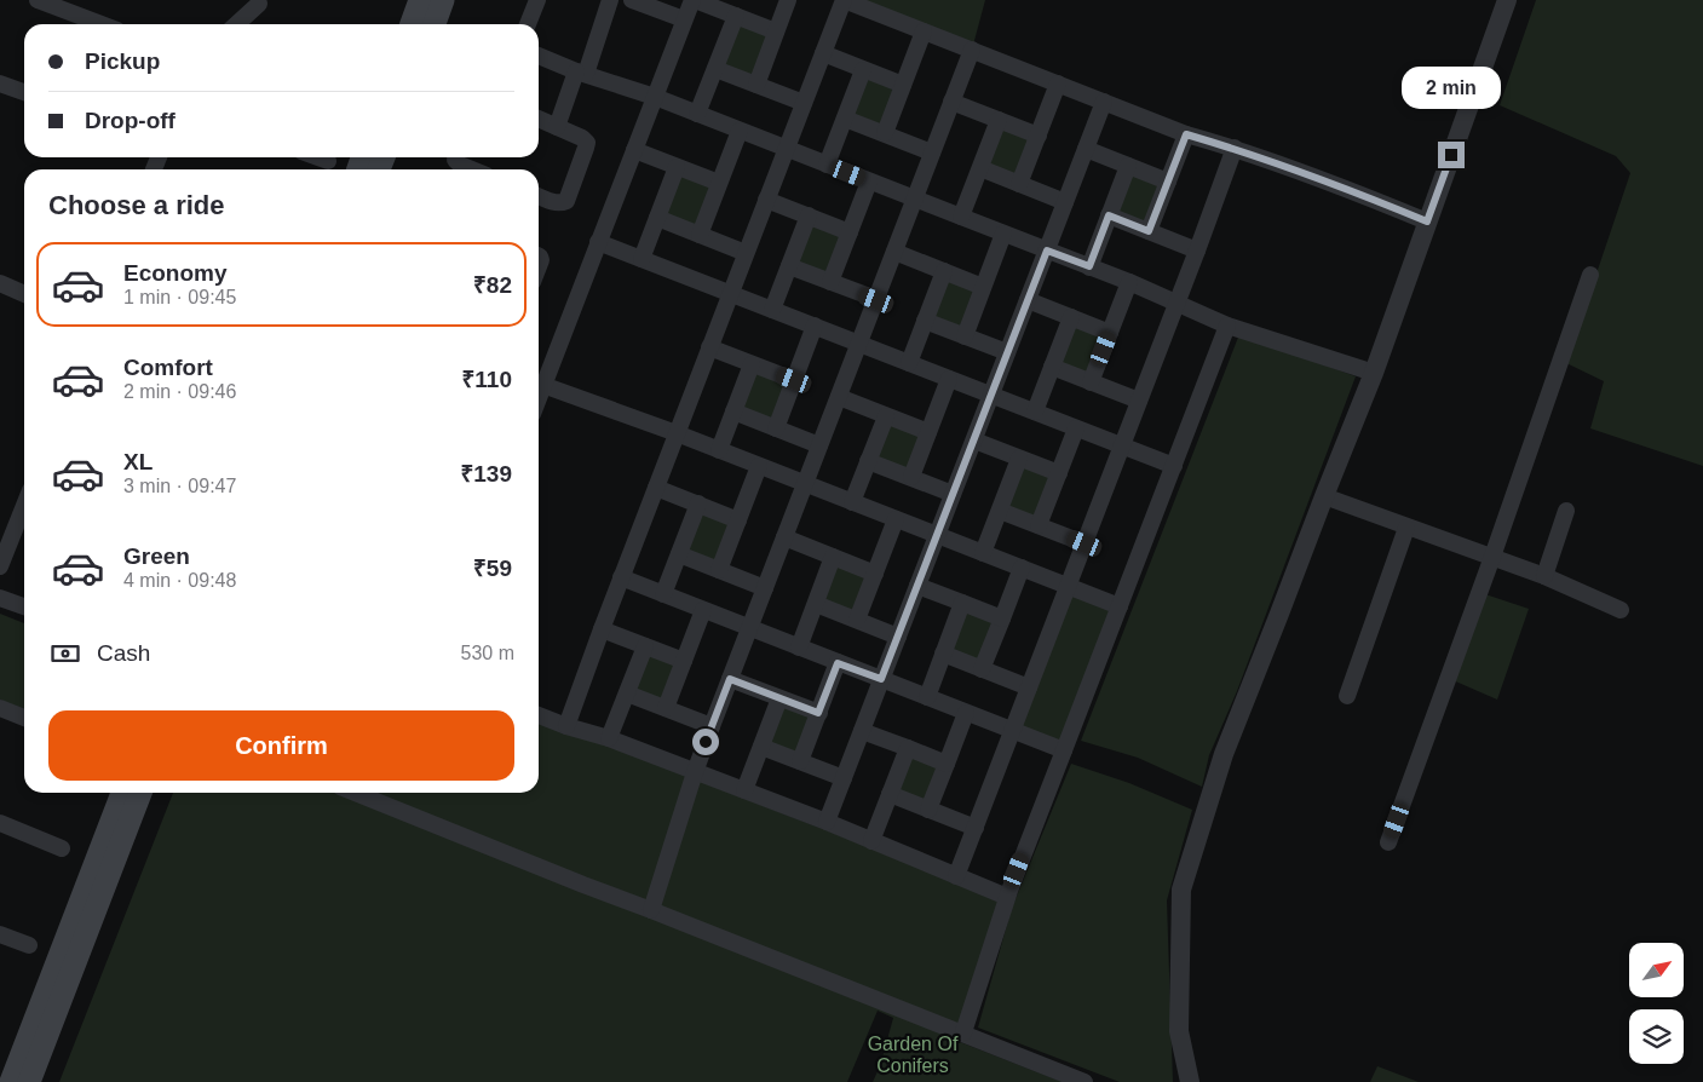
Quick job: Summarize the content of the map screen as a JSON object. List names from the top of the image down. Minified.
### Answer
{"parks":["Garden Of Conifers"],"north":"top right","page":{"banner":["Pickup","Drop-off"],"bubble":"2 min","heading":"Choose a ride","list":[{"name":"Economy","note":"1 min · 09:45","value":"₹82"},{"name":"Comfort","note":"2 min · 09:46","value":"₹110"},{"name":"XL","note":"3 min · 09:47","value":"₹139"},{"name":"Green","note":"4 min · 09:48","value":"₹59"}],"pay":["Cash","530 m"],"buttons":"Confirm"}}
